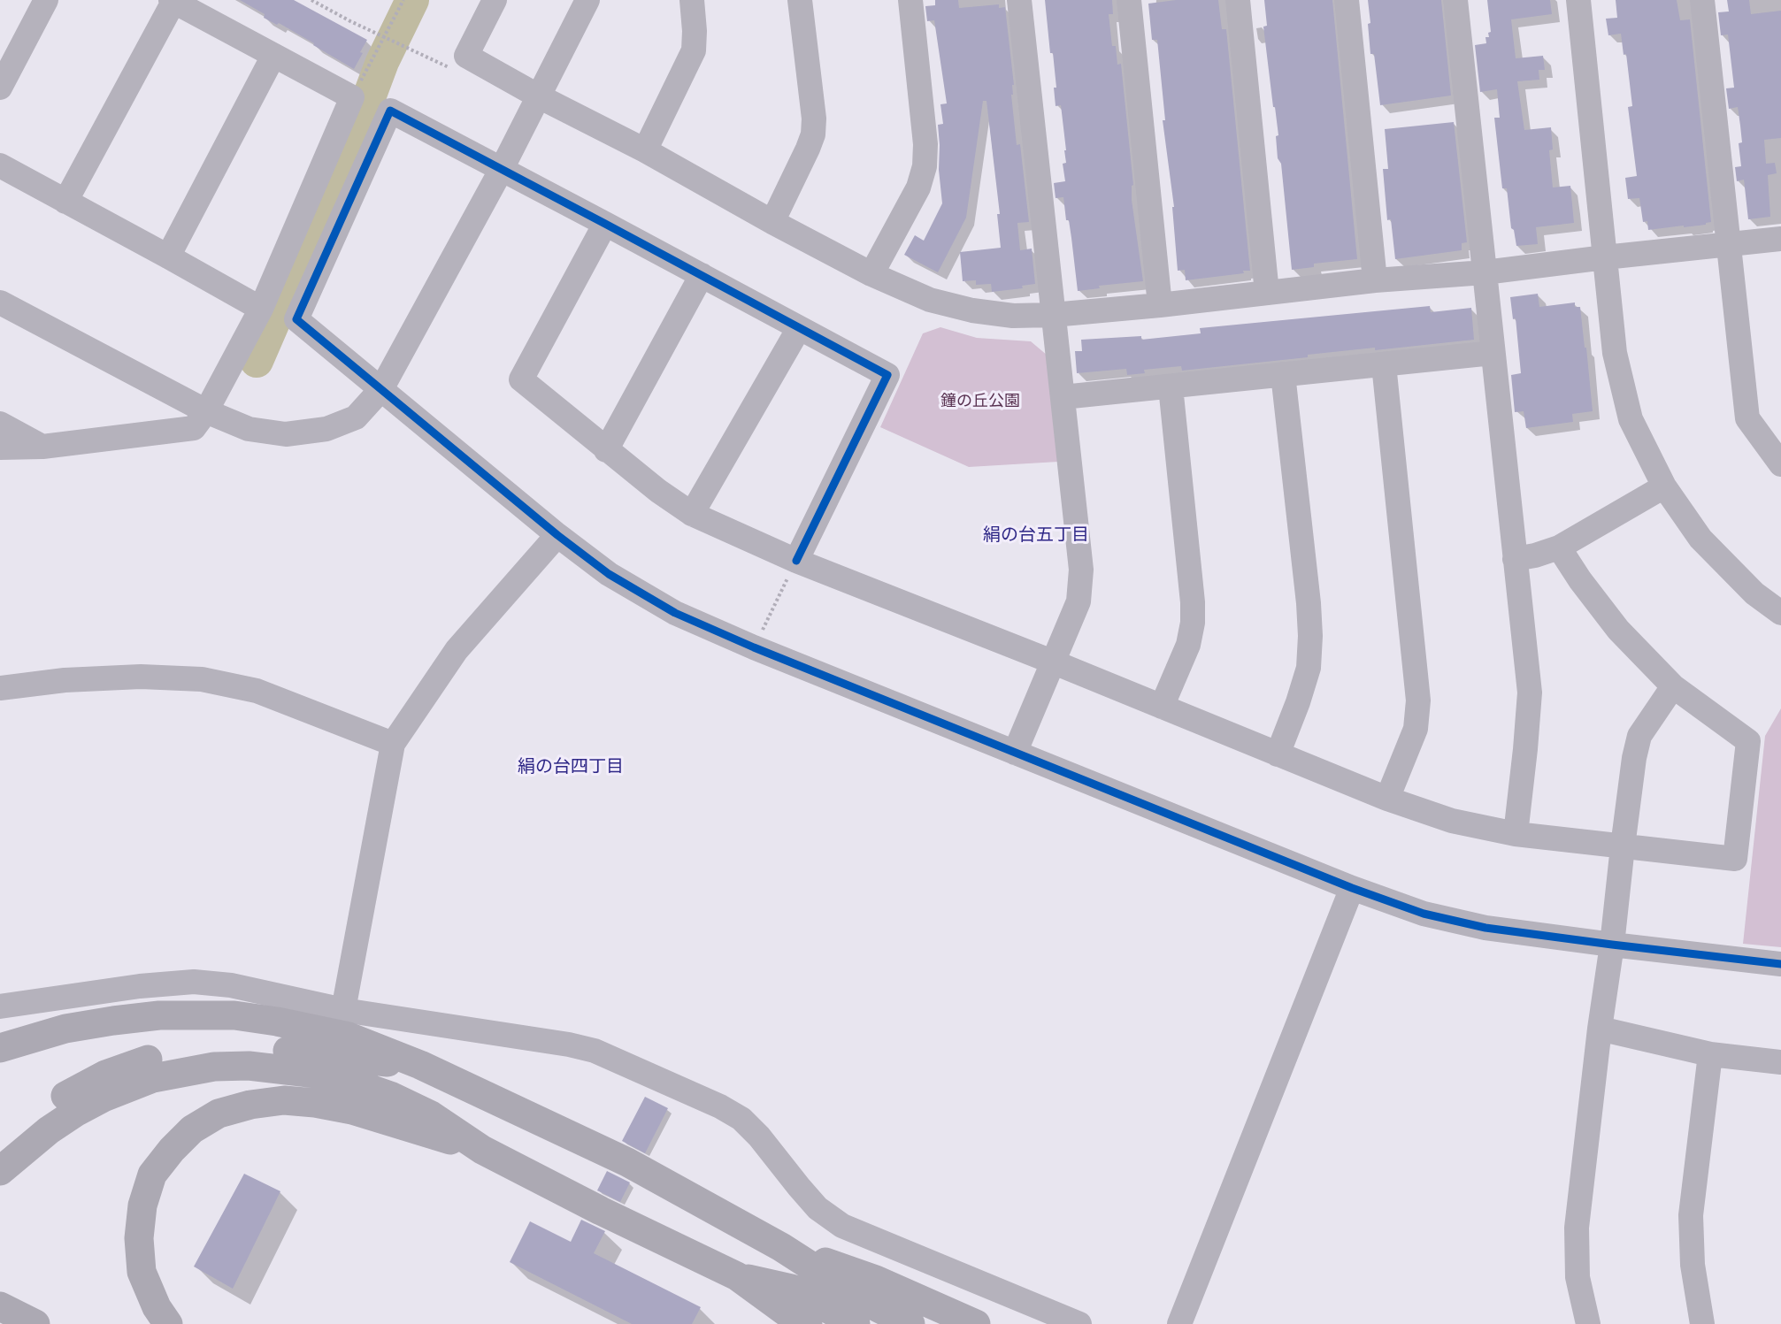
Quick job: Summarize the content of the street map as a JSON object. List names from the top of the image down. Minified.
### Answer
{"districts":["絹の台五丁目","絹の台四丁目"],"parks":["鐘の丘公園"]}
